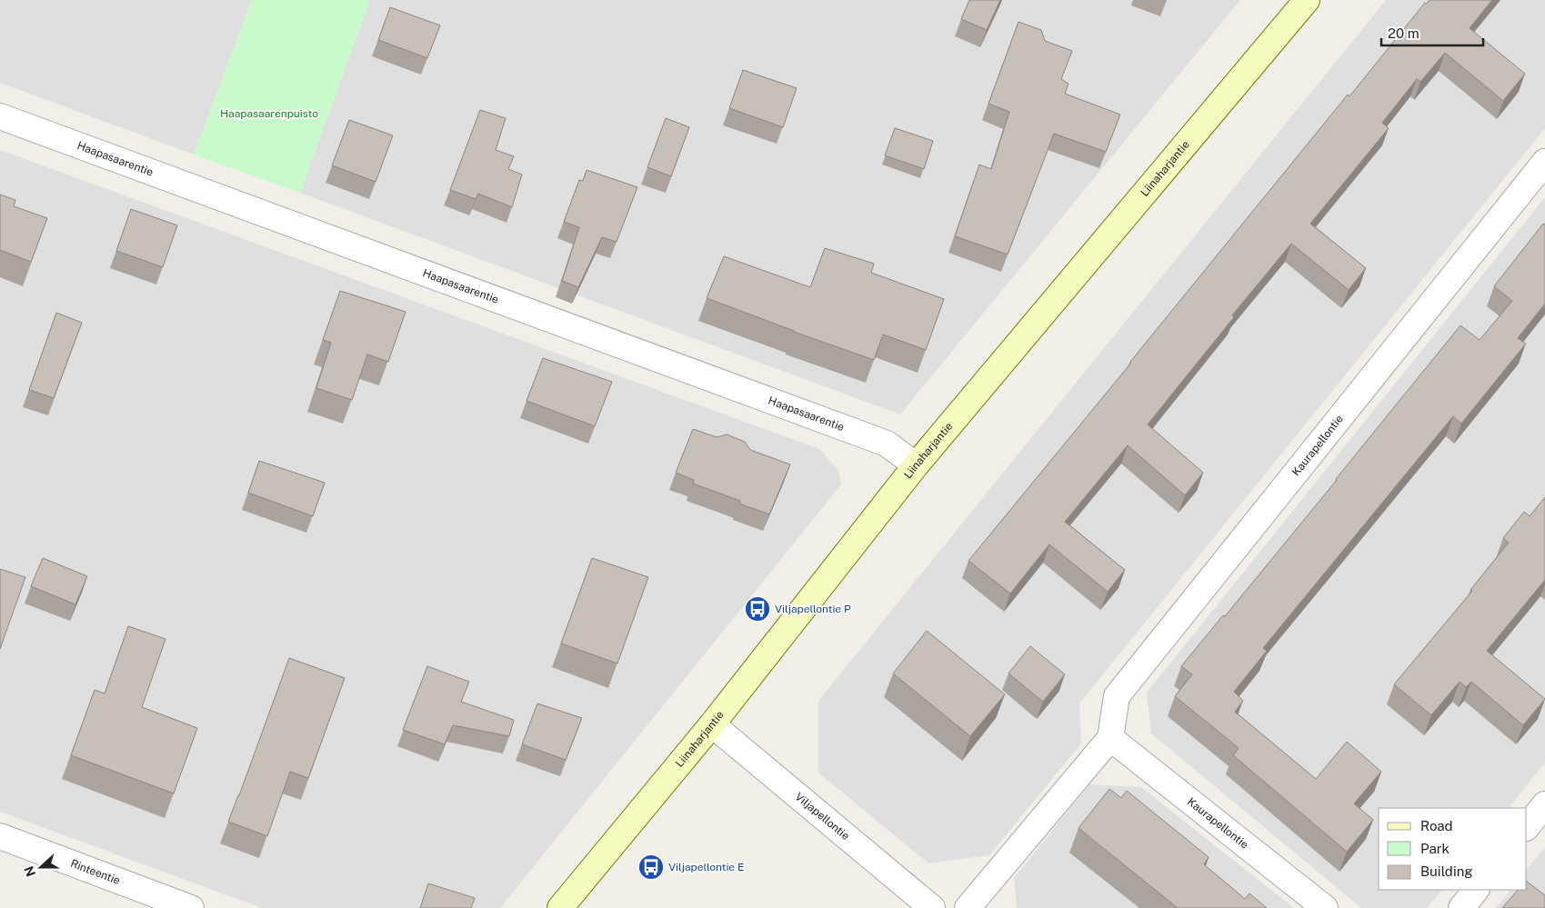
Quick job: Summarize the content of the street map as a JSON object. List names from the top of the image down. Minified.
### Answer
{"streets":{"main road":["Liinaharjantie"],"street":["Haapasaarentie","Kaurapellontie","Viljapellontie","Rinteentie"]},"crossings":[["Haapasaarentie","Liinaharjantie"],["Liinaharjantie","Viljapellontie"]],"parks":["Haapasaarenpuisto"],"places":{"bus stop":["Viljapellontie P","Viljapellontie E"]},"legend":["Road","Park","Building"],"scale_bar":"20 m","north":"left"}
